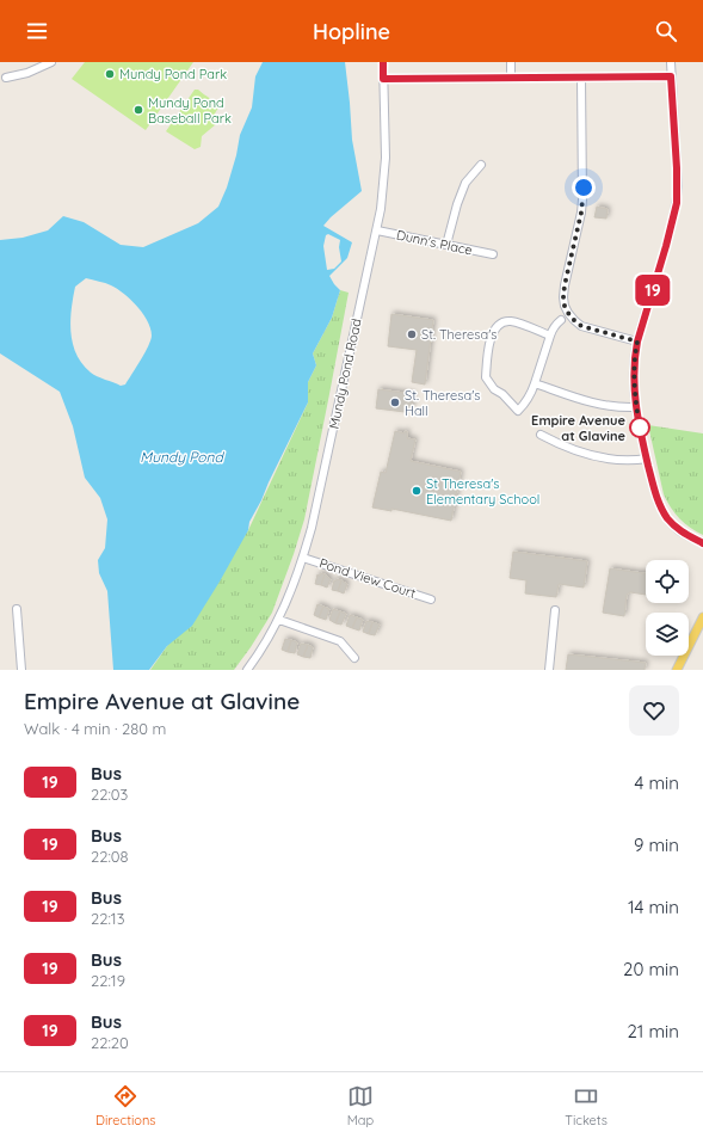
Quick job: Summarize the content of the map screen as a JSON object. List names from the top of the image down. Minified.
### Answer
{"streets":{"street":["Dunn's Place","Mundy Pond Road","Pond View Court"]},"crossings":[["Dunn's Place","Mundy Pond Road"],["Mundy Pond Road","Pond View Court"]],"water":["Mundy Pond"],"places":["Mundy Pond Park","Mundy Pond Baseball Park","St. Theresa's","St. Theresa's Hall","Empire Avenue at Glavine","St Theresa's Elementary School"],"lines":["bus line 19"],"page":{"header":"Hopline","on_map":"19","heading":["Empire Avenue at Glavine","Walk · 4 min · 280 m"],"list":[{"mark":"19","name":"Bus","note":"22:03","value":"4 min"},{"mark":"19","name":"Bus","note":"22:08","value":"9 min"},{"mark":"19","name":"Bus","note":"22:13","value":"14 min"},{"mark":"19","name":"Bus","note":"22:19","value":"20 min"},{"mark":"19","name":"Bus","note":"22:20","value":"21 min"}],"tabs":["Directions","Map","Tickets"]}}
